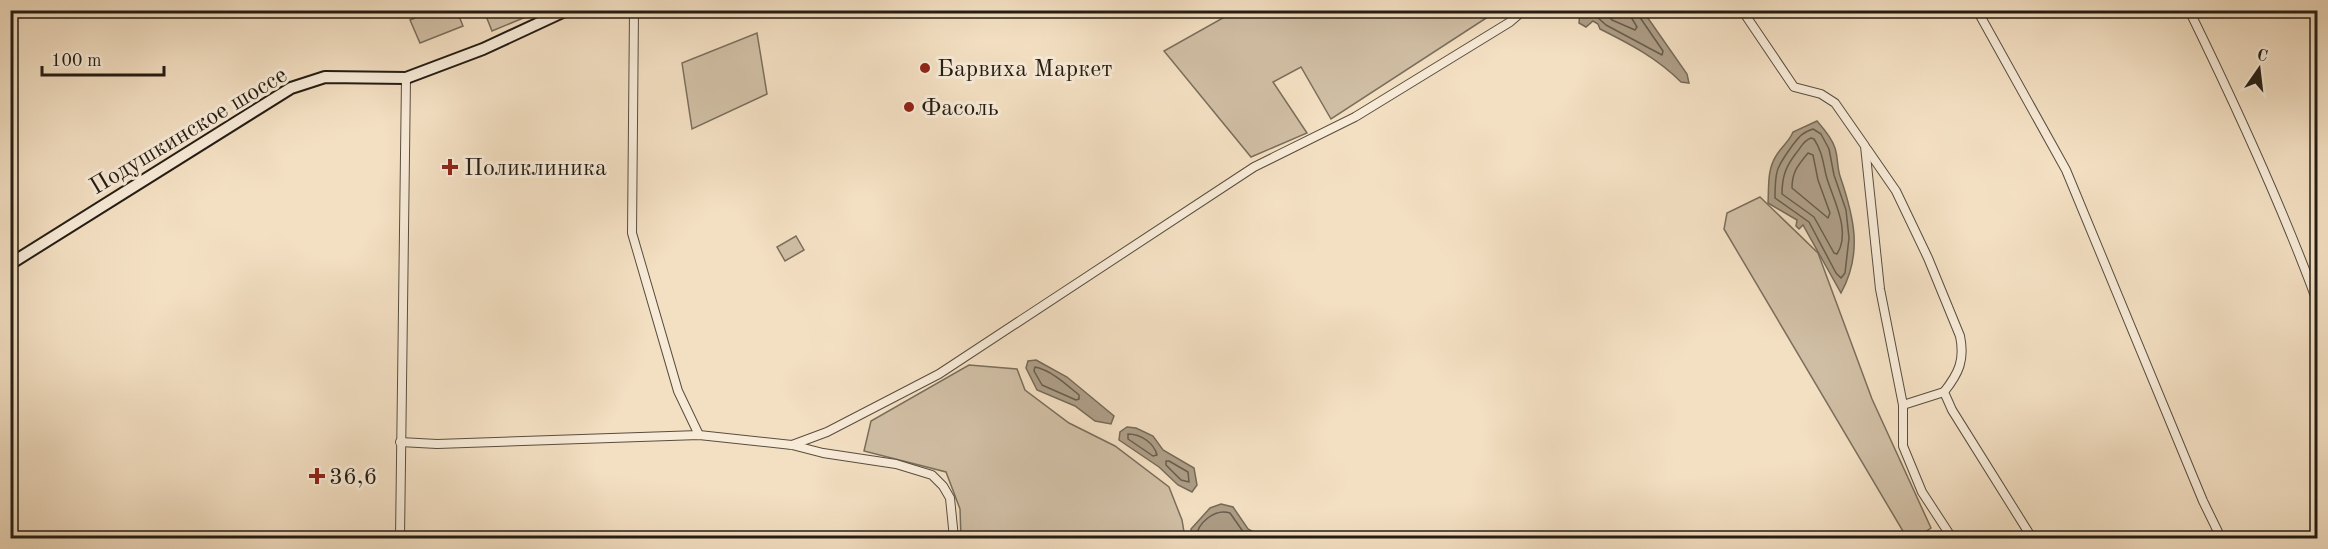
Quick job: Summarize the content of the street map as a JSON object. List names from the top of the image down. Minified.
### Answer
{"streets":{"main road":["Подушкинское шоссе"]},"places":{"other":["Барвиха Маркет","Фасоль"],"health":["Поликлиника","36,6"]},"scale_bar":"100 m","north":"top"}
